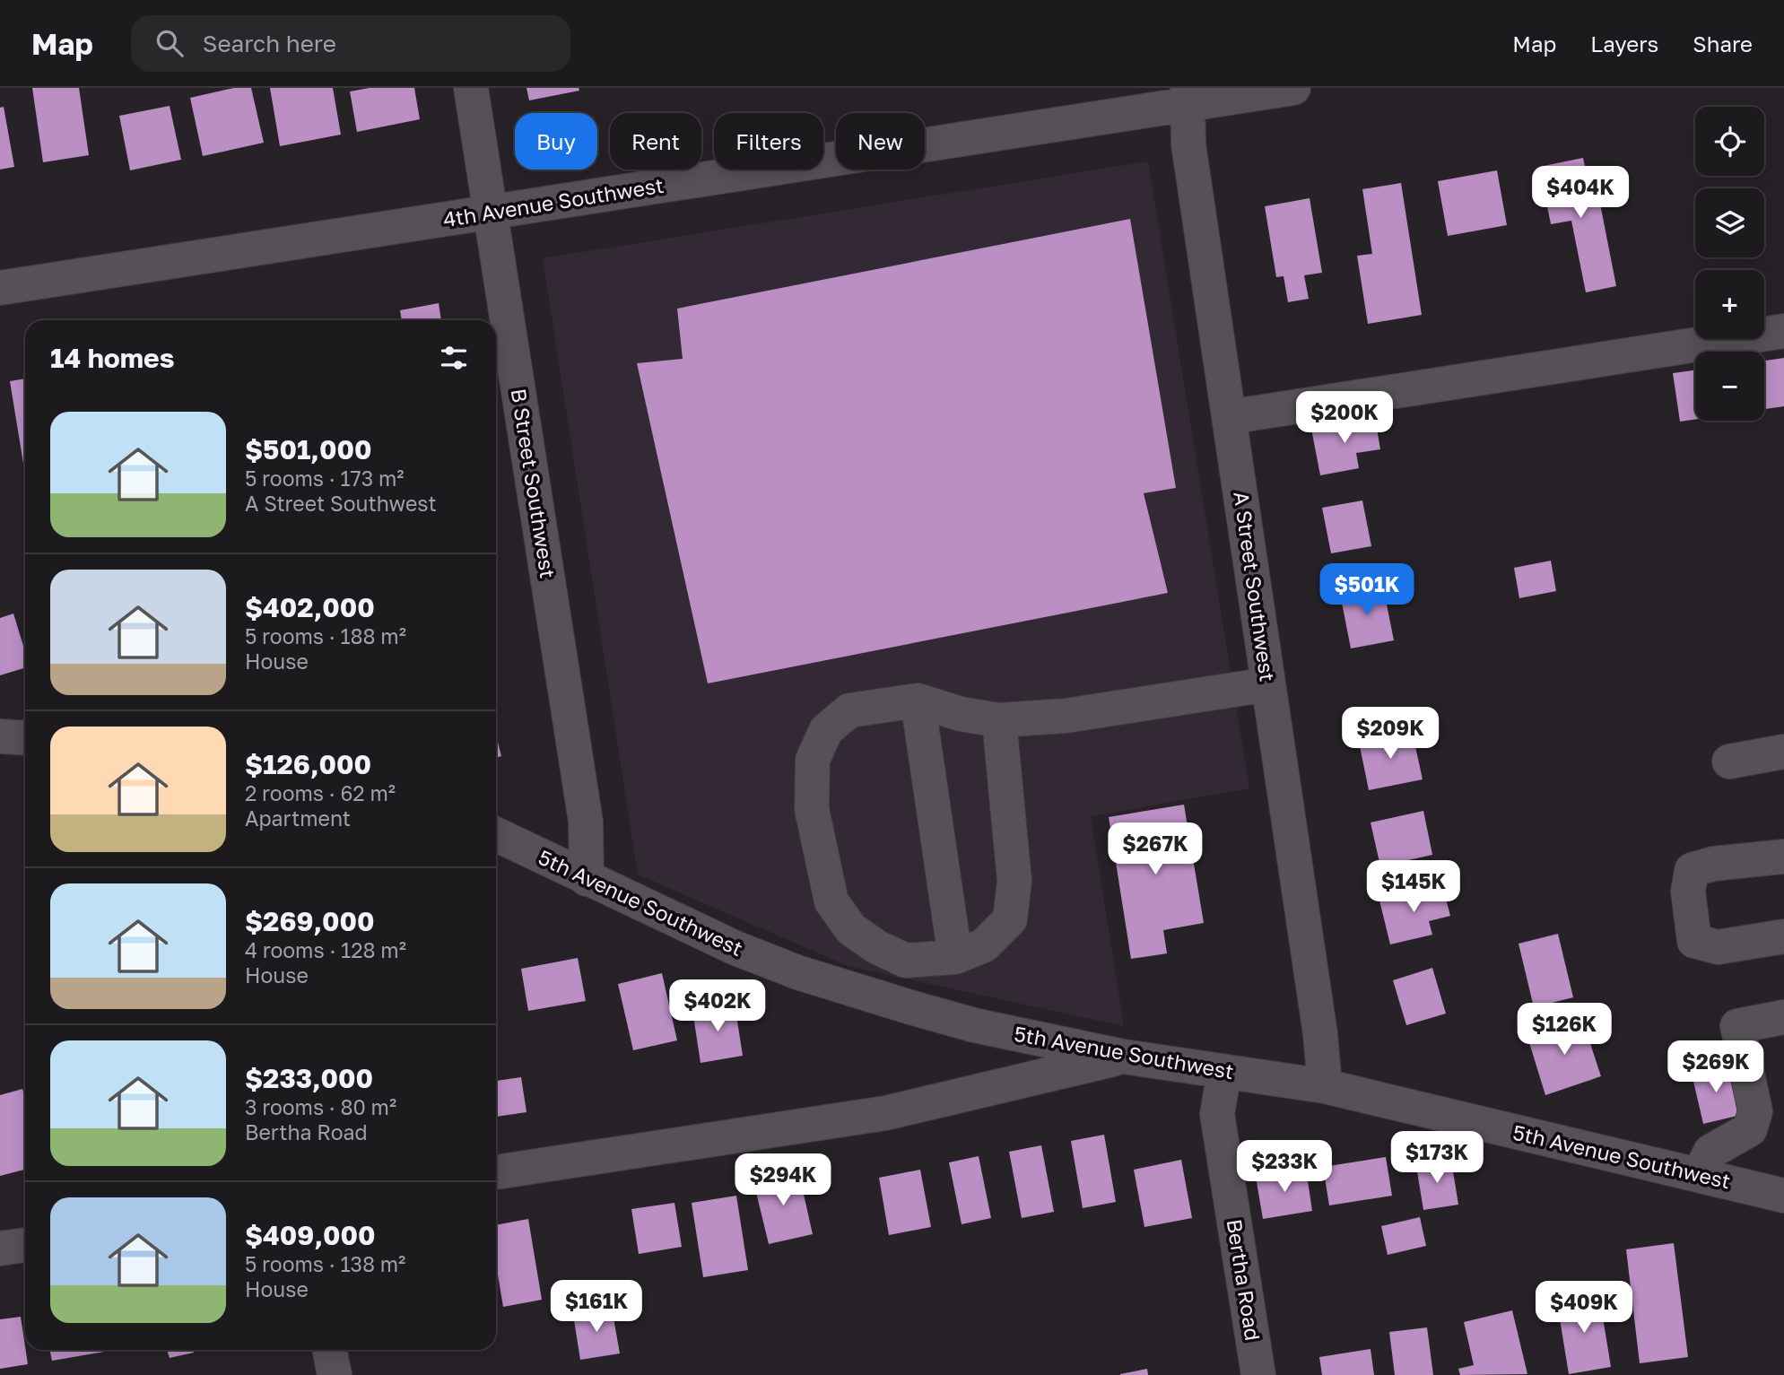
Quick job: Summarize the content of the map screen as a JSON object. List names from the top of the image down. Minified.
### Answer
{"streets":{"street":["4th Avenue Southwest","B Street Southwest","A Street Southwest","5th Avenue Southwest","Bertha Road"]},"crossings":[["4th Avenue Southwest","B Street Southwest"],["4th Avenue Southwest","A Street Southwest"],["B Street Southwest","5th Avenue Southwest"],["A Street Southwest","5th Avenue Southwest"],["5th Avenue Southwest","Bertha Road"]],"page":{"header":"Map","search":"Search here","nav":["Map","Layers","Share"],"map_buttons":["+","−"],"chip":["Buy","Rent","Filters","New"],"price":["$404K","$200K","$501K","$209K","$267K","$145K","$402K","$126K","$269K","$173K","$233K","$294K","$161K","$409K"],"heading":"14 homes","list":[{"name":"$501,000","note":"5 rooms · 173 m² · A Street Southwest"},{"name":"$402,000","note":"5 rooms · 188 m² · House"},{"name":"$126,000","note":"2 rooms · 62 m² · Apartment"},{"name":"$269,000","note":"4 rooms · 128 m² · House"},{"name":"$233,000","note":"3 rooms · 80 m² · Bertha Road"},{"name":"$409,000","note":"5 rooms · 138 m² · House"}]}}
